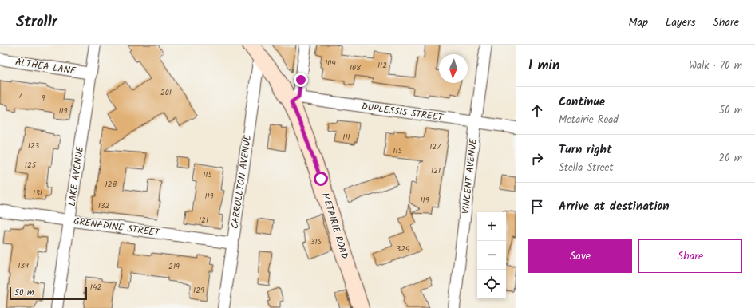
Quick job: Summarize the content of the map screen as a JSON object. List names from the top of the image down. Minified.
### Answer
{"streets":{"main road":["METAIRIE ROAD"],"street":["ALTHEA LANE","DUPLESSIS STREET","LAKE AVENUE","VINCENT AVENUE","CARROLLTON AVENUE","GRENADINE STREET"]},"crossings":[["ALTHEA LANE","LAKE AVENUE"],["DUPLESSIS STREET","VINCENT AVENUE"],["DUPLESSIS STREET","METAIRIE ROAD"],["LAKE AVENUE","GRENADINE STREET"],["CARROLLTON AVENUE","METAIRIE ROAD"],["CARROLLTON AVENUE","GRENADINE STREET"]],"house_numbers":["104","112","108","201","7","9","119","111","123","127","115","125","121","115","128","131","119","119","132","121","315","324","139","219","142","129"],"scale_bar":"50 m","north":"bottom","page":{"header":"Strollr","nav":["Map","Layers","Share"],"heading":["1 min","Walk · 70 m"],"list":[["Continue","Metairie Road","50 m"],["Turn right","Stella Street","20 m"],"Arrive at destination"],"map_buttons":["+","−"],"buttons":["Save","Share"],"scale":"50 m"}}
